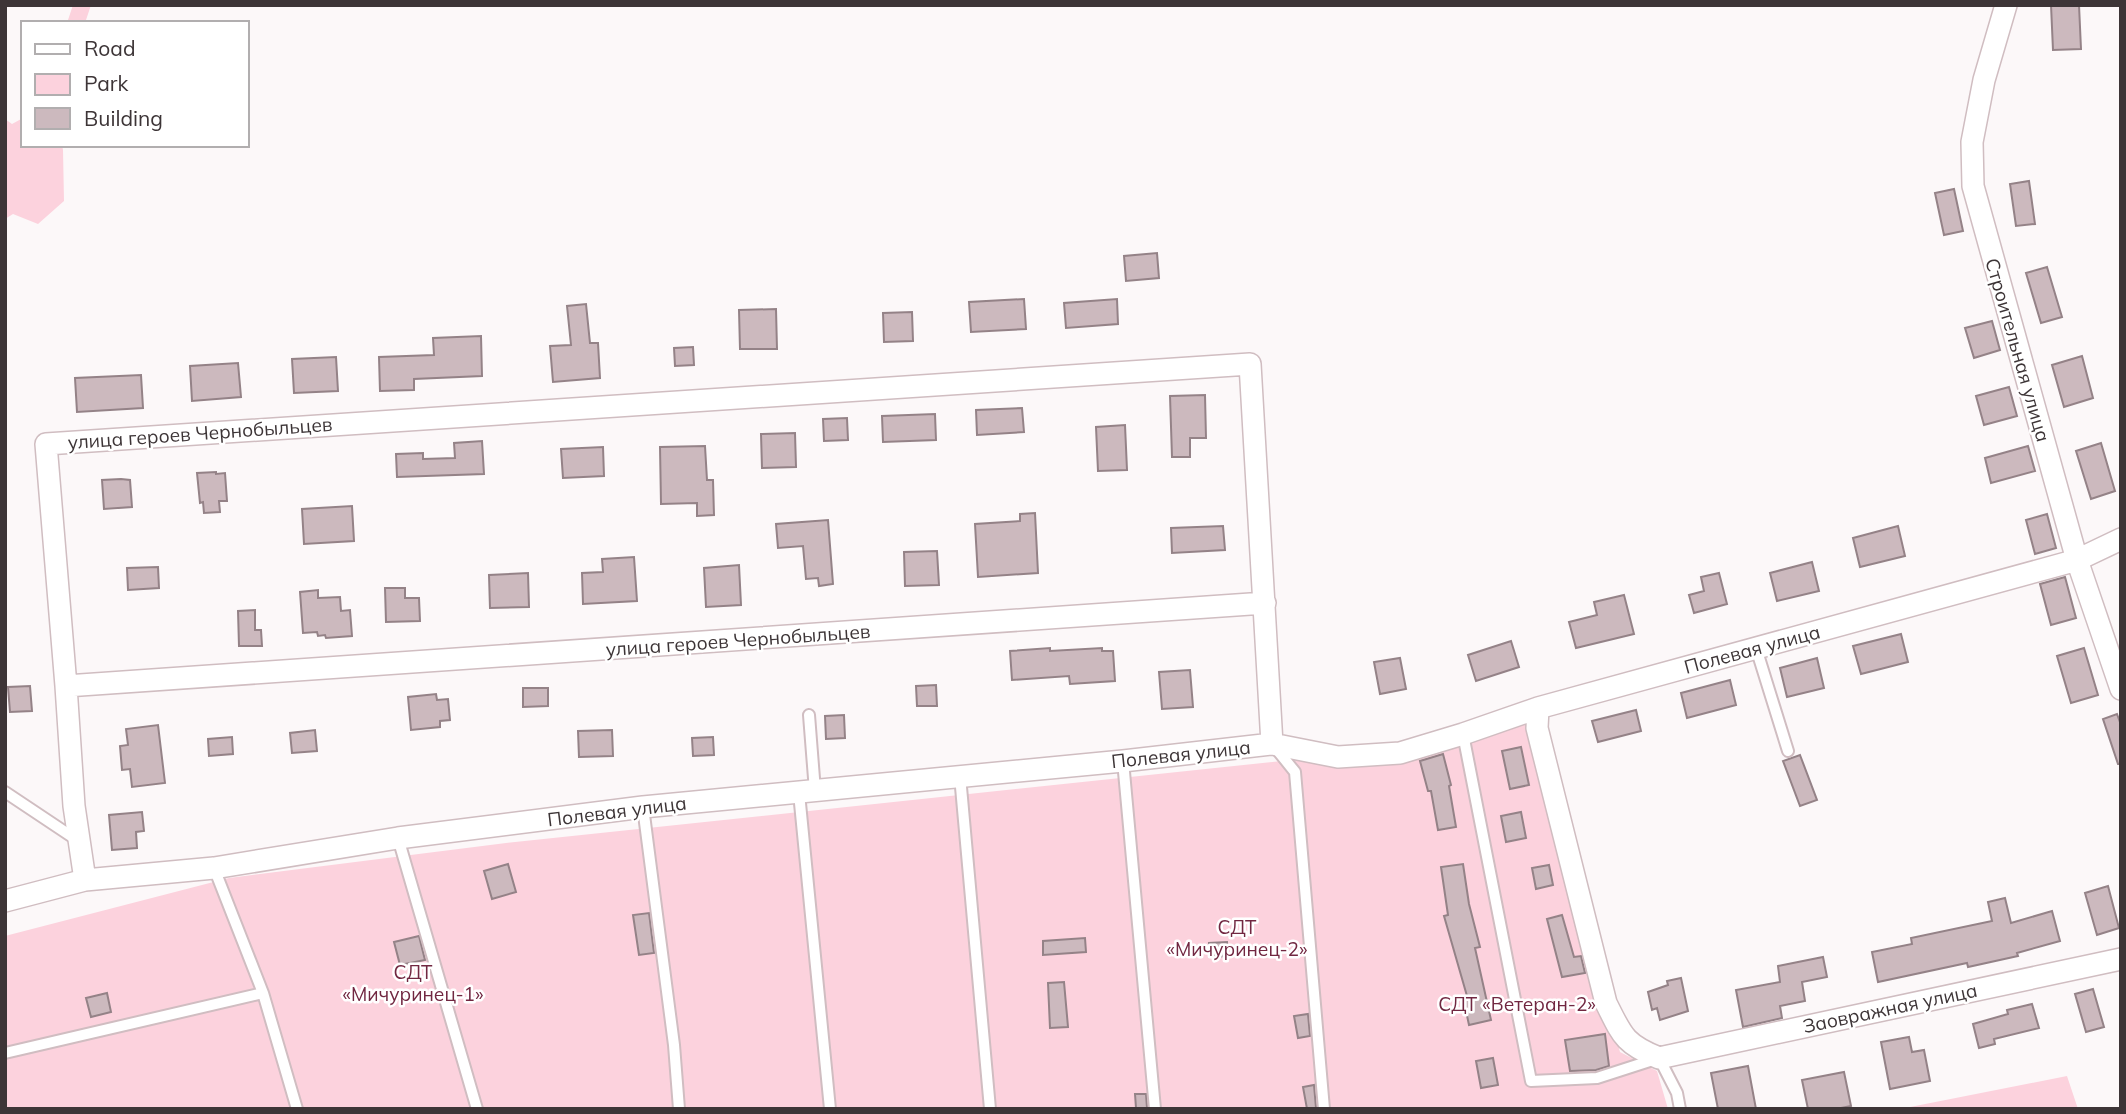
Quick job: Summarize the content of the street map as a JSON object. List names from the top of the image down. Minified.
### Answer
{"streets":{"street":["Строительная улица","улица героев Чернобыльцев","Полевая улица","Заовражная улица"]},"crossings":[["Строительная улица","Полевая улица"]],"parks":["СДТ «Мичуринец-2»","СДТ «Мичуринец-1»","СДТ «Ветеран-2»"],"legend":["Road","Park","Building"]}
